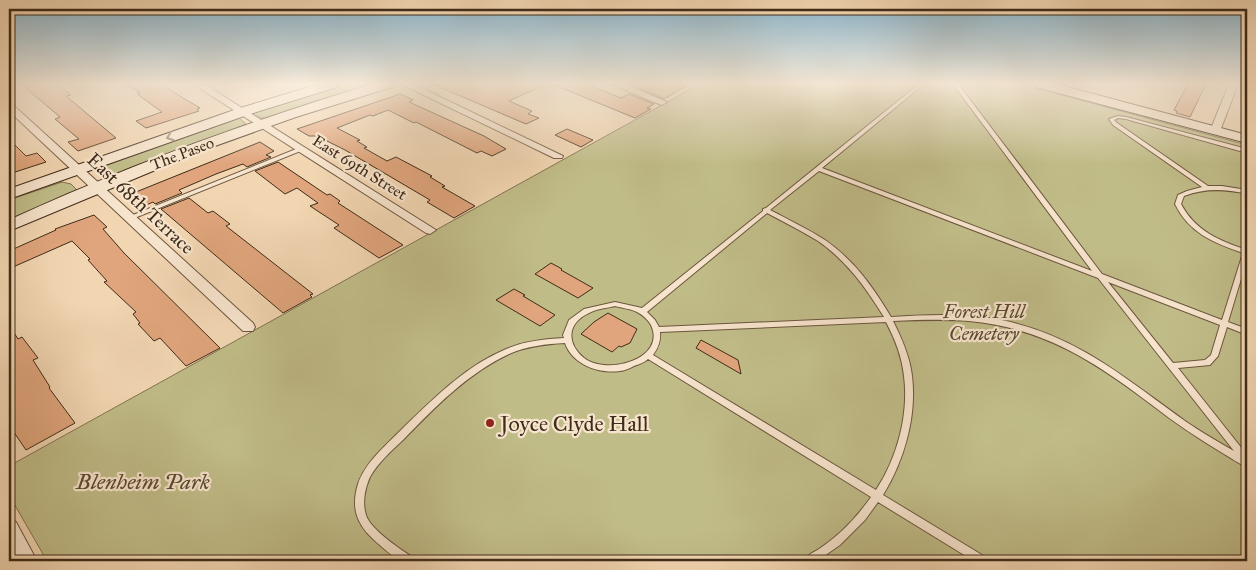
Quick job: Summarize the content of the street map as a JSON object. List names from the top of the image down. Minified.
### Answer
{"streets":{"main road":["The Paseo"],"street":["East 69th Street","East 68th Terrace"]},"crossings":[["The Paseo","East 69th Street"],["The Paseo","East 68th Terrace"]],"parks":["Forest Hill Cemetery","Blenheim Park"],"places":["Joyce Clyde Hall"]}
